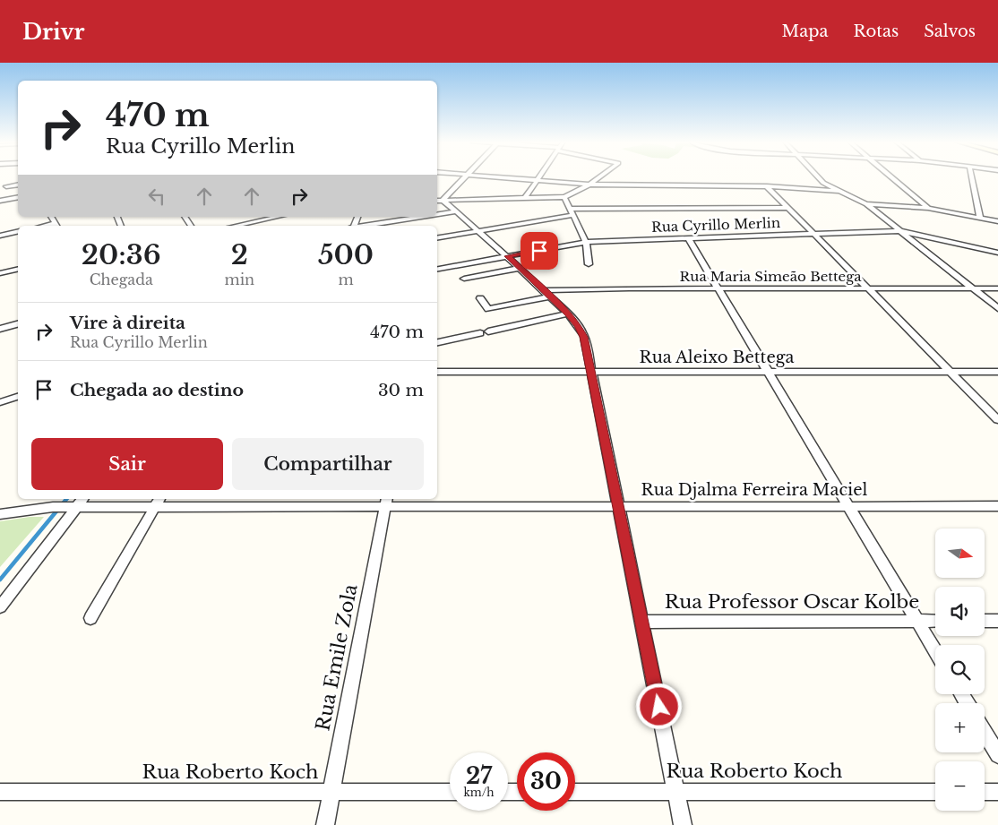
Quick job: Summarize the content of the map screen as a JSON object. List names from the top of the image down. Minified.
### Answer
{"streets":{"street":["Rua Cyrillo Merlin","Rua Maria Simeão Bettega","Rua Aleixo Bettega","Rua Djalma Ferreira Maciel","Rua Professor Oscar Kolbe","Rua Emile Zola","Rua Roberto Koch"]},"crossings":[["Rua Djalma Ferreira Maciel","Rua Emile Zola"],["Rua Emile Zola","Rua Roberto Koch"]],"north":"right","page":{"header":"Drivr","nav":["Mapa","Rotas","Salvos"],"turn":["470 m","Rua Cyrillo Merlin"],"eta":["20:36","Chegada","2","min","500","m"],"list":[{"name":"Vire à direita","note":"Rua Cyrillo Merlin","value":"470 m"},{"name":"Chegada ao destino","value":"30 m"}],"buttons":["Sair","Compartilhar"],"map_buttons":["+","−"],"speed":"27 km/h","limit":"30"}}
